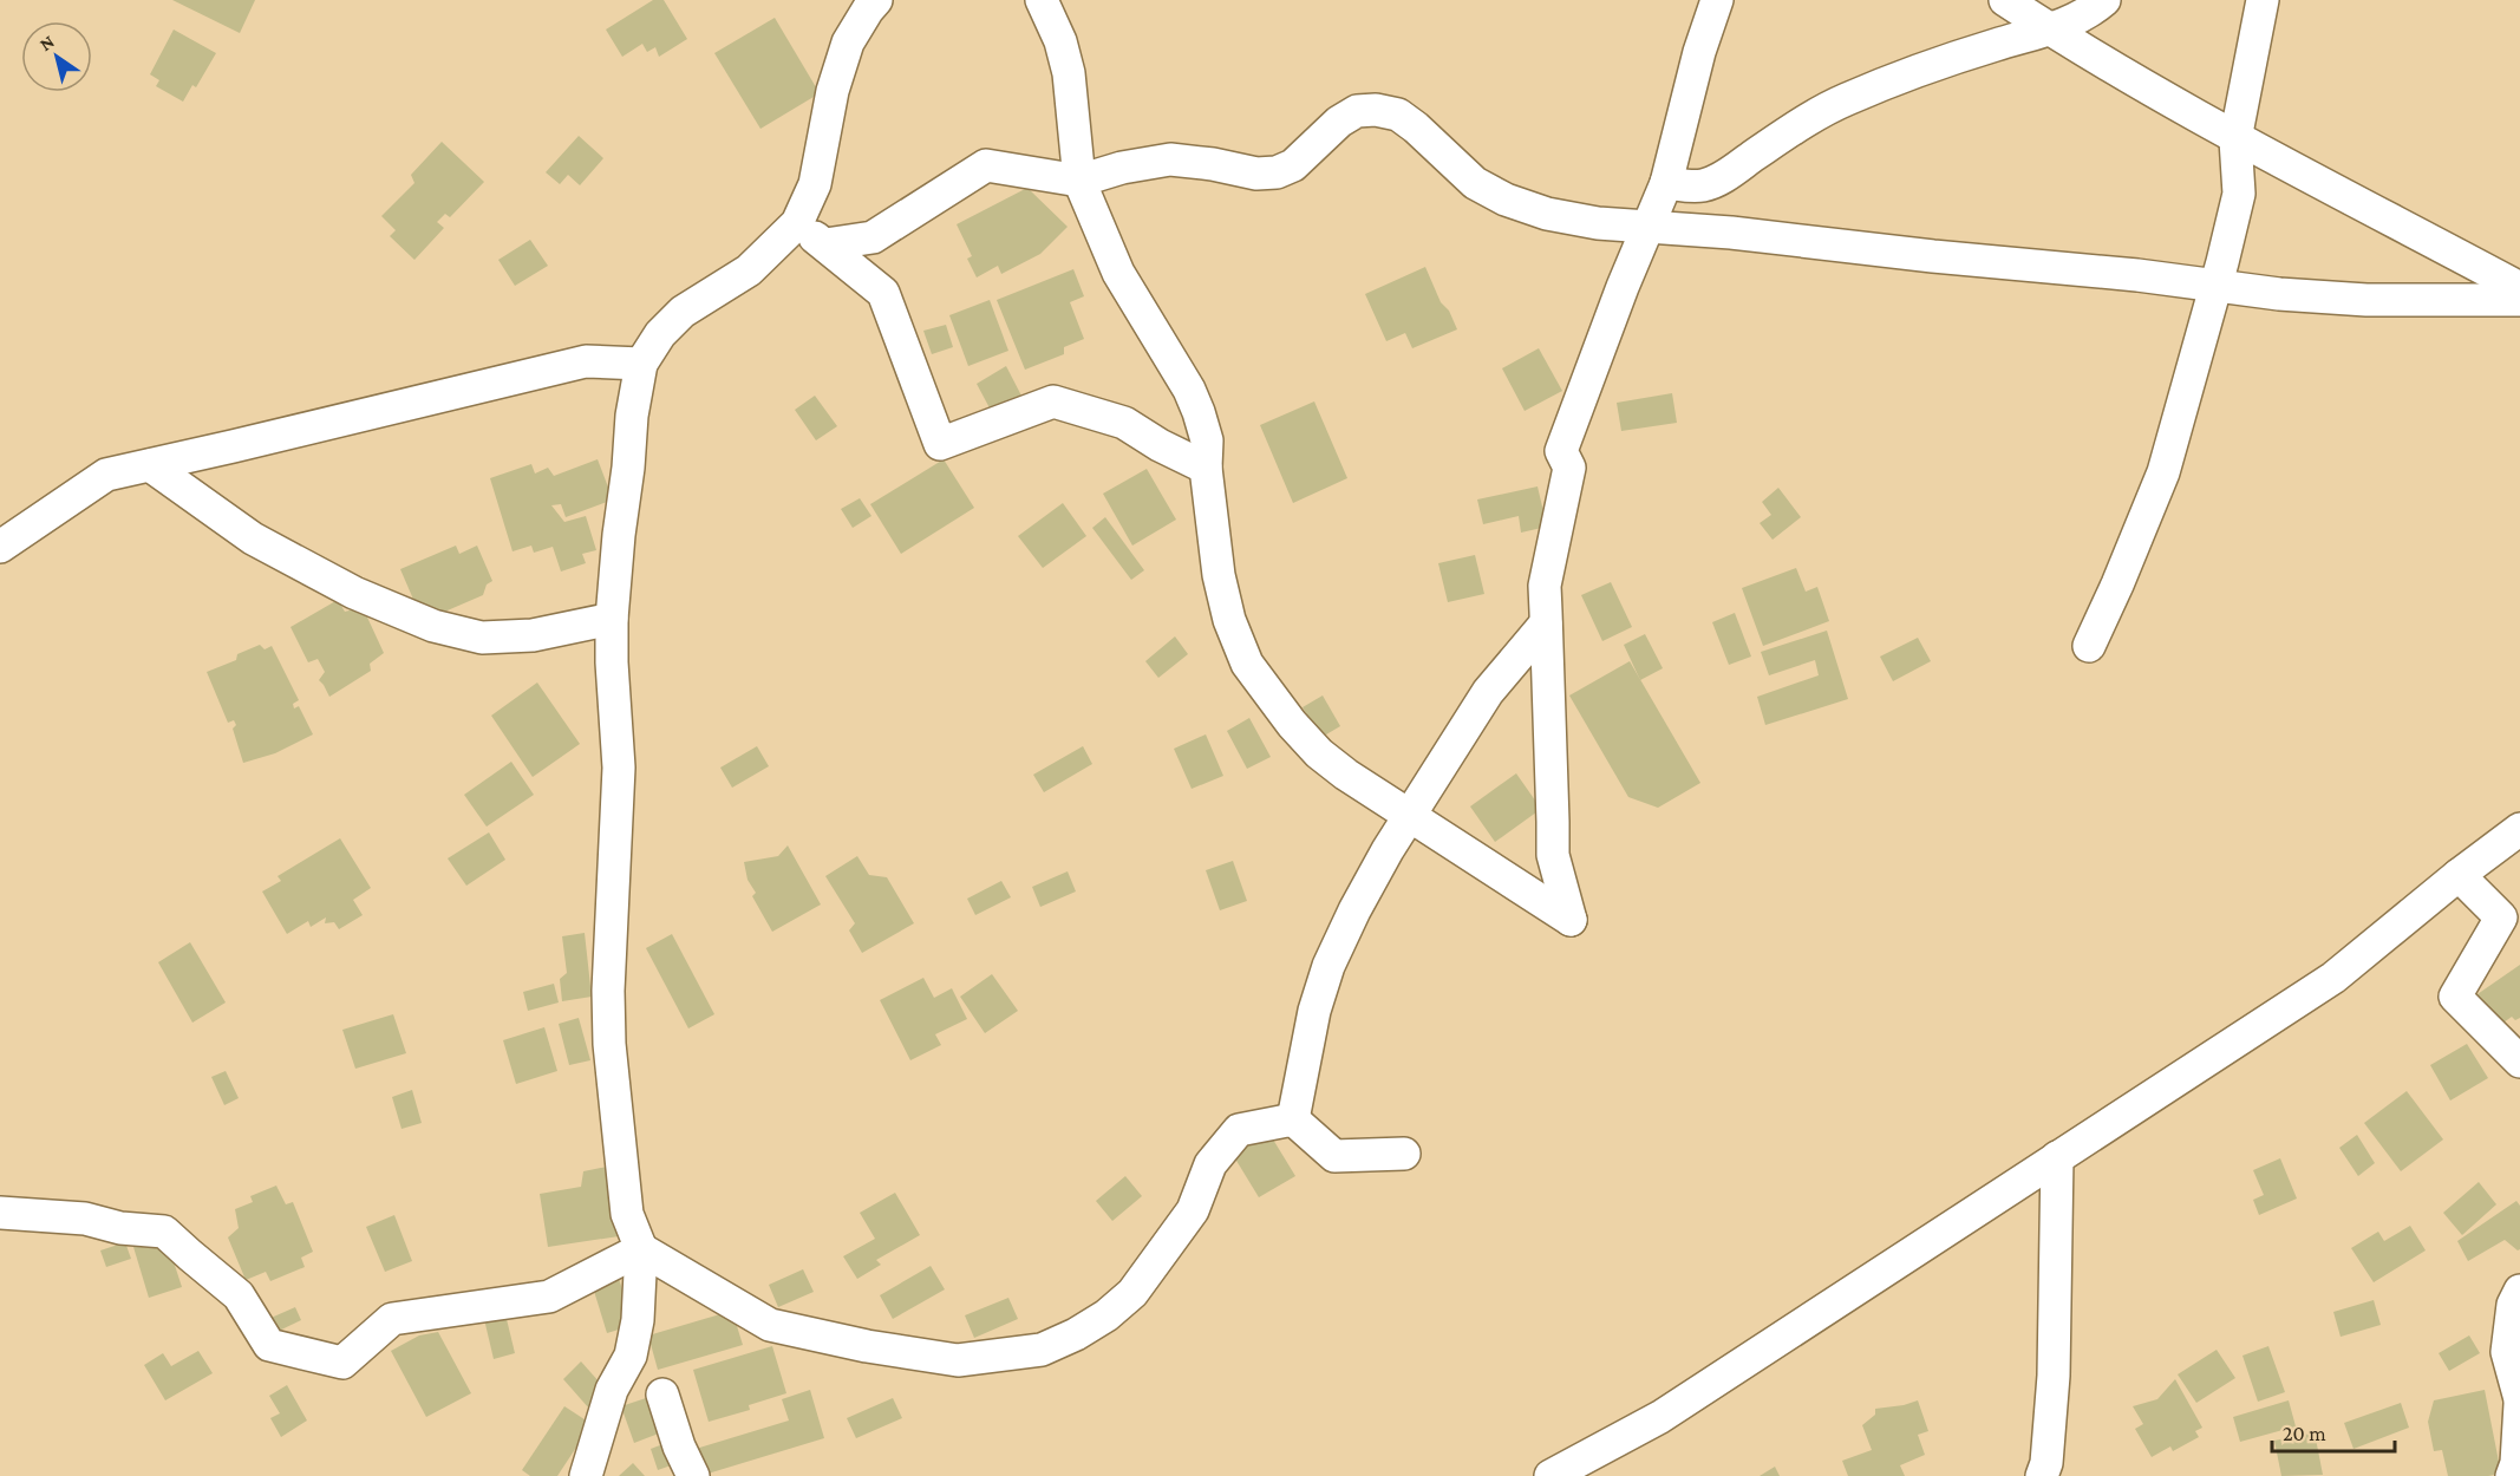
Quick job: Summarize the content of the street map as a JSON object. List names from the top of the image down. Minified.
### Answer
{"scale_bar":"20 m","north":"top left"}
